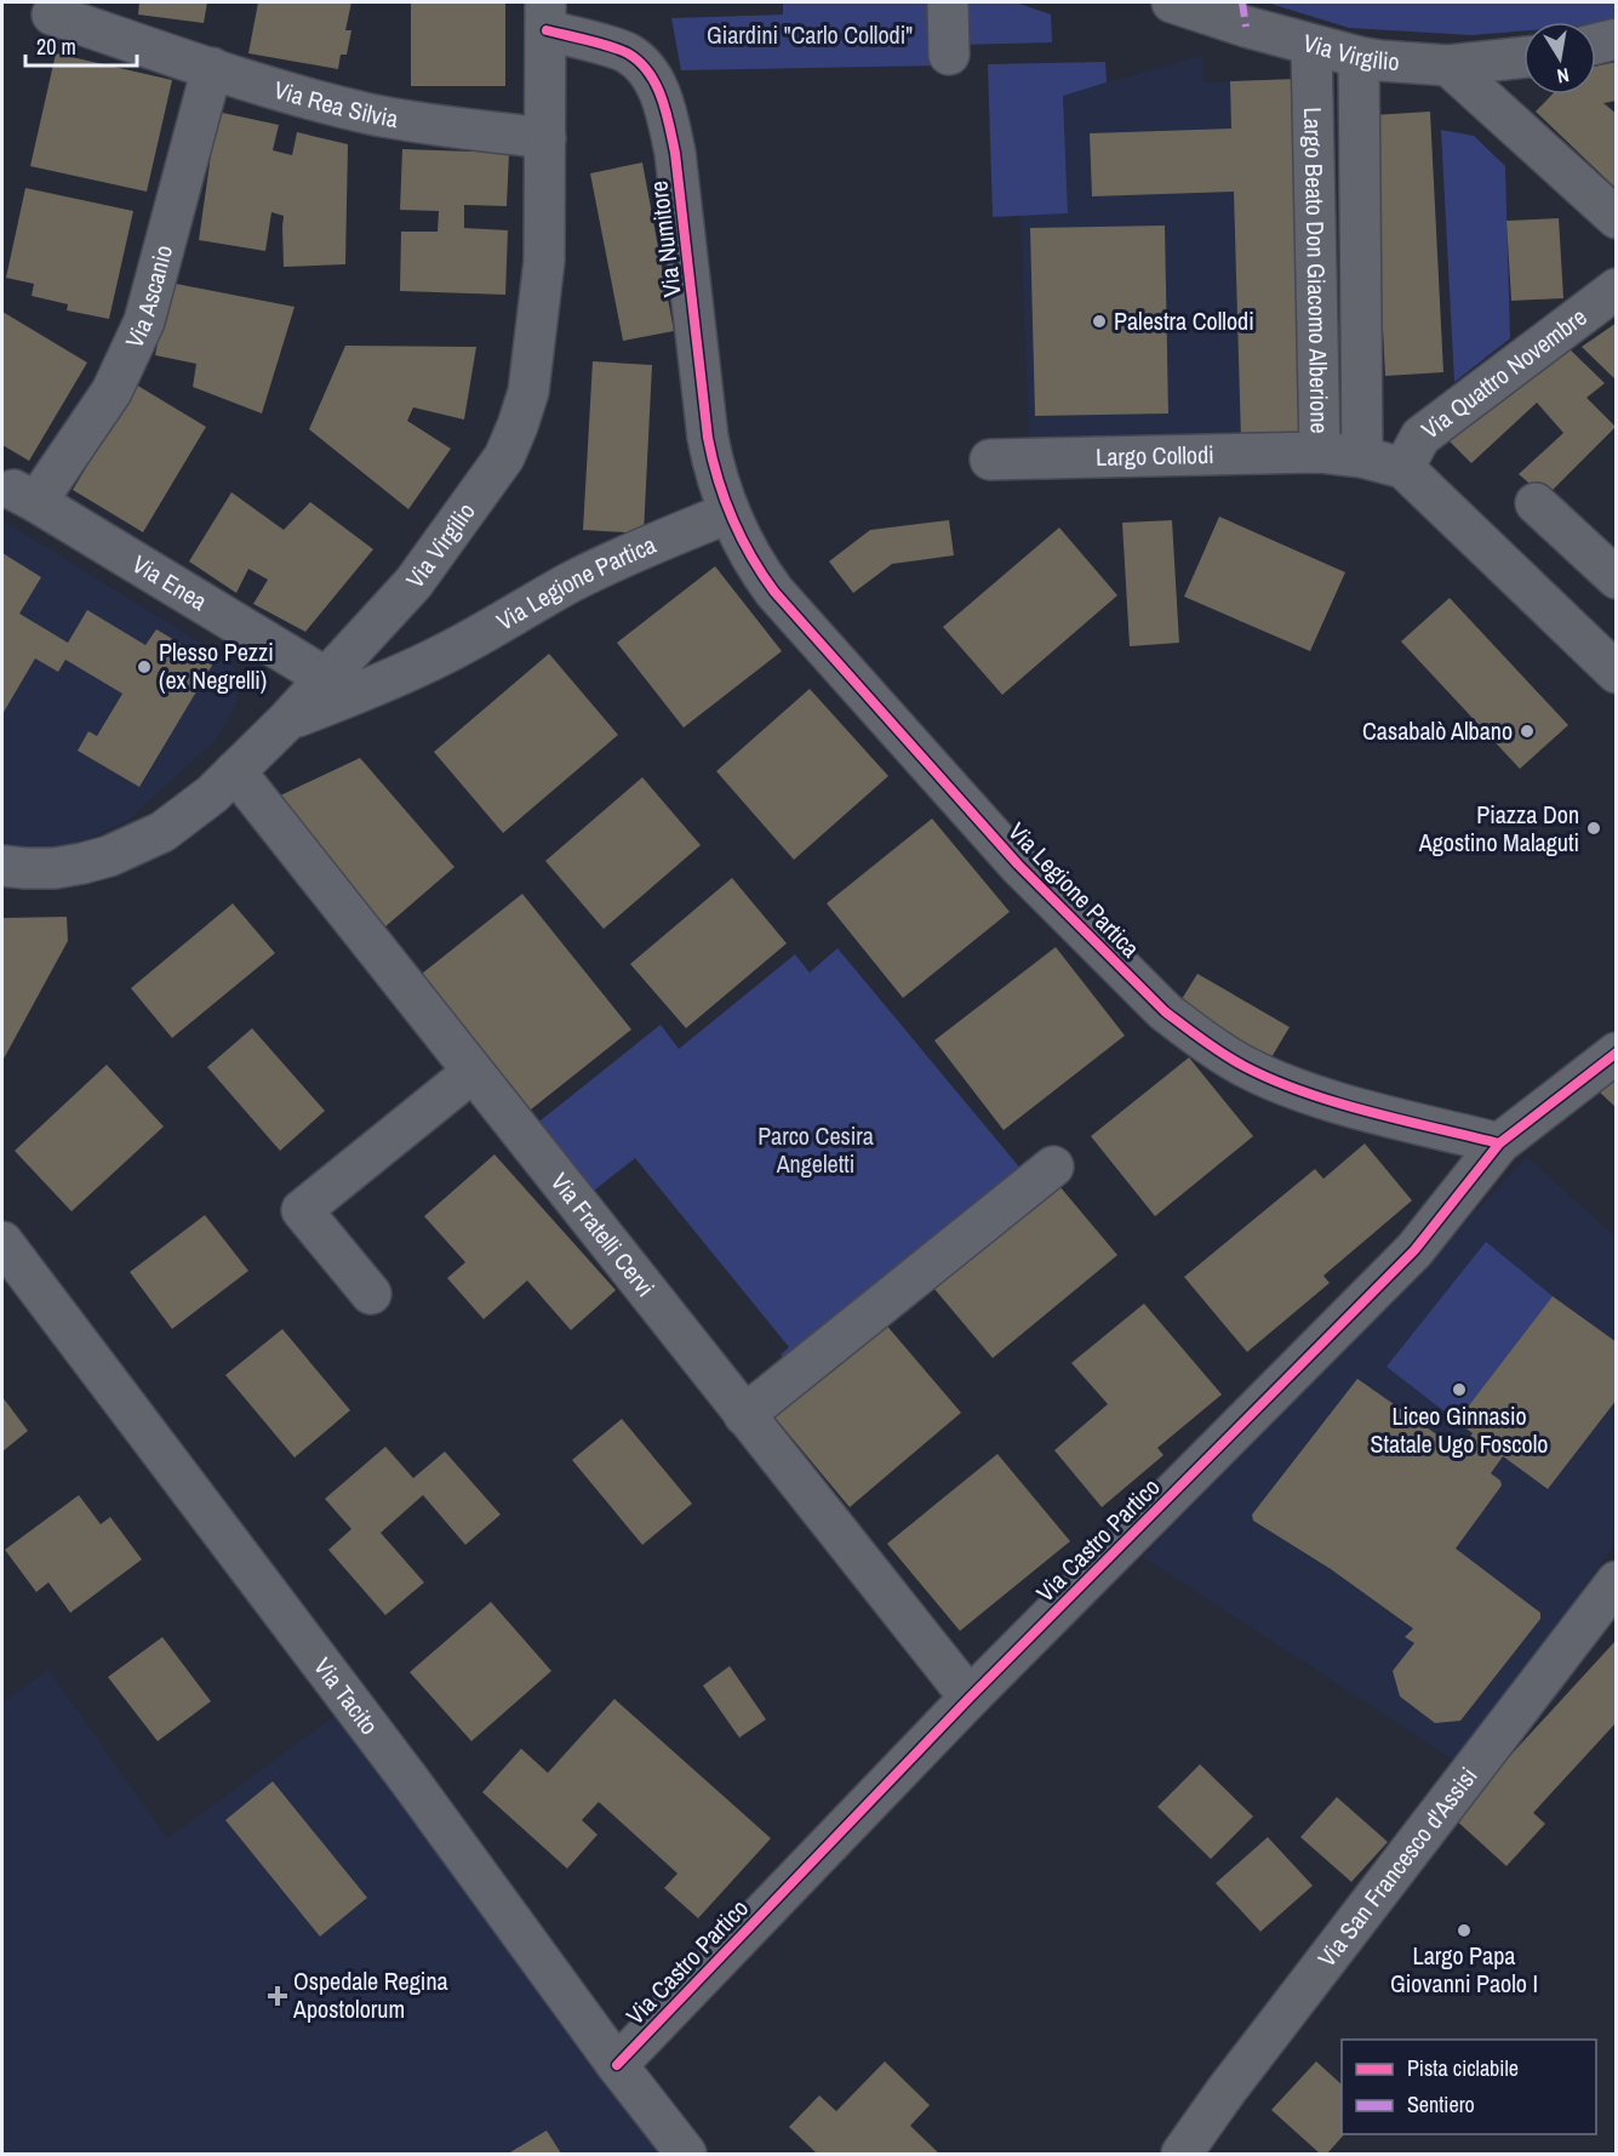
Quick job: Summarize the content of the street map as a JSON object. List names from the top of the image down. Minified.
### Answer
{"streets":{"street":["Via Virgilio","Via Rea Silvia","Via Numitore","Largo Beato Don Giacomo Alberione","Via Ascanio","Via Quattro Novembre","Largo Collodi","Via Enea","Via Legione Partica","Via Fratelli Cervi","Via Castro Partico","Via Tacito","Via San Francesco d'Assisi"]},"crossings":[["Via Virgilio","Via Rea Silvia"],["Via Virgilio","Via Numitore"],["Via Virgilio","Largo Beato Don Giacomo Alberione"],["Via Virgilio","Via Enea"],["Via Virgilio","Via Legione Partica"],["Via Virgilio","Via Fratelli Cervi"],["Via Rea Silvia","Via Ascanio"],["Via Numitore","Via Legione Partica"],["Largo Beato Don Giacomo Alberione","Via Quattro Novembre"],["Largo Beato Don Giacomo Alberione","Largo Collodi"],["Via Ascanio","Via Enea"],["Via Legione Partica","Via Castro Partico"],["Via Fratelli Cervi","Via Castro Partico"],["Via Castro Partico","Via Tacito"]],"parks":["Giardini \"Carlo Collodi\"","Parco Cesira Angeletti"],"places":{"other":["Palestra Collodi","Plesso Pezzi (ex Negrelli)","Casabalò Albano","Piazza Don Agostino Malaguti","Liceo Ginnasio Statale Ugo Foscolo","Largo Papa Giovanni Paolo I"],"health":["Ospedale Regina Apostolorum"]},"legend":["Pista ciclabile","Sentiero"],"scale_bar":"20 m","north":"bottom"}
